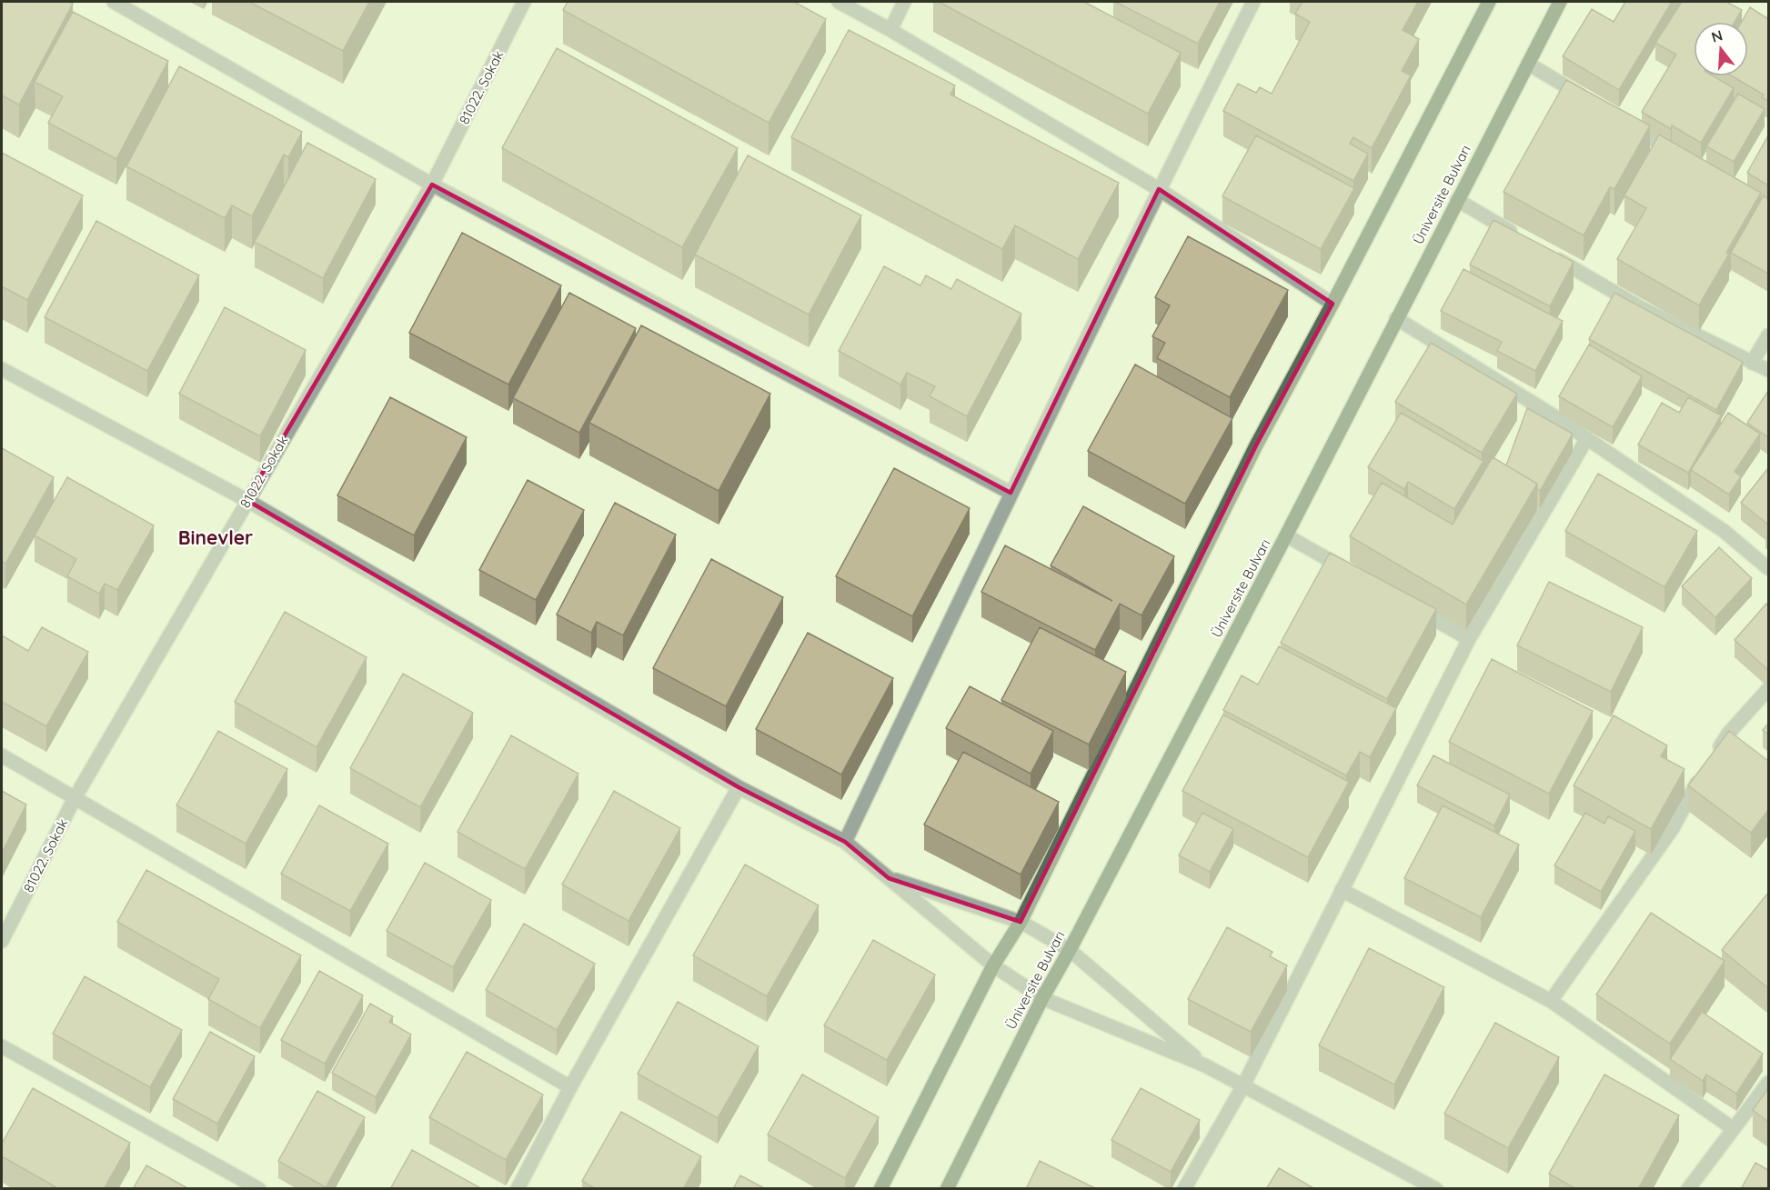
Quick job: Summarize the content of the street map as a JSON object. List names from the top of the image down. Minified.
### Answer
{"streets":{"main road":["Üniversite Bulvarı"],"street":["81022. Sokak"]},"districts":["Binevler"],"north":"top"}
